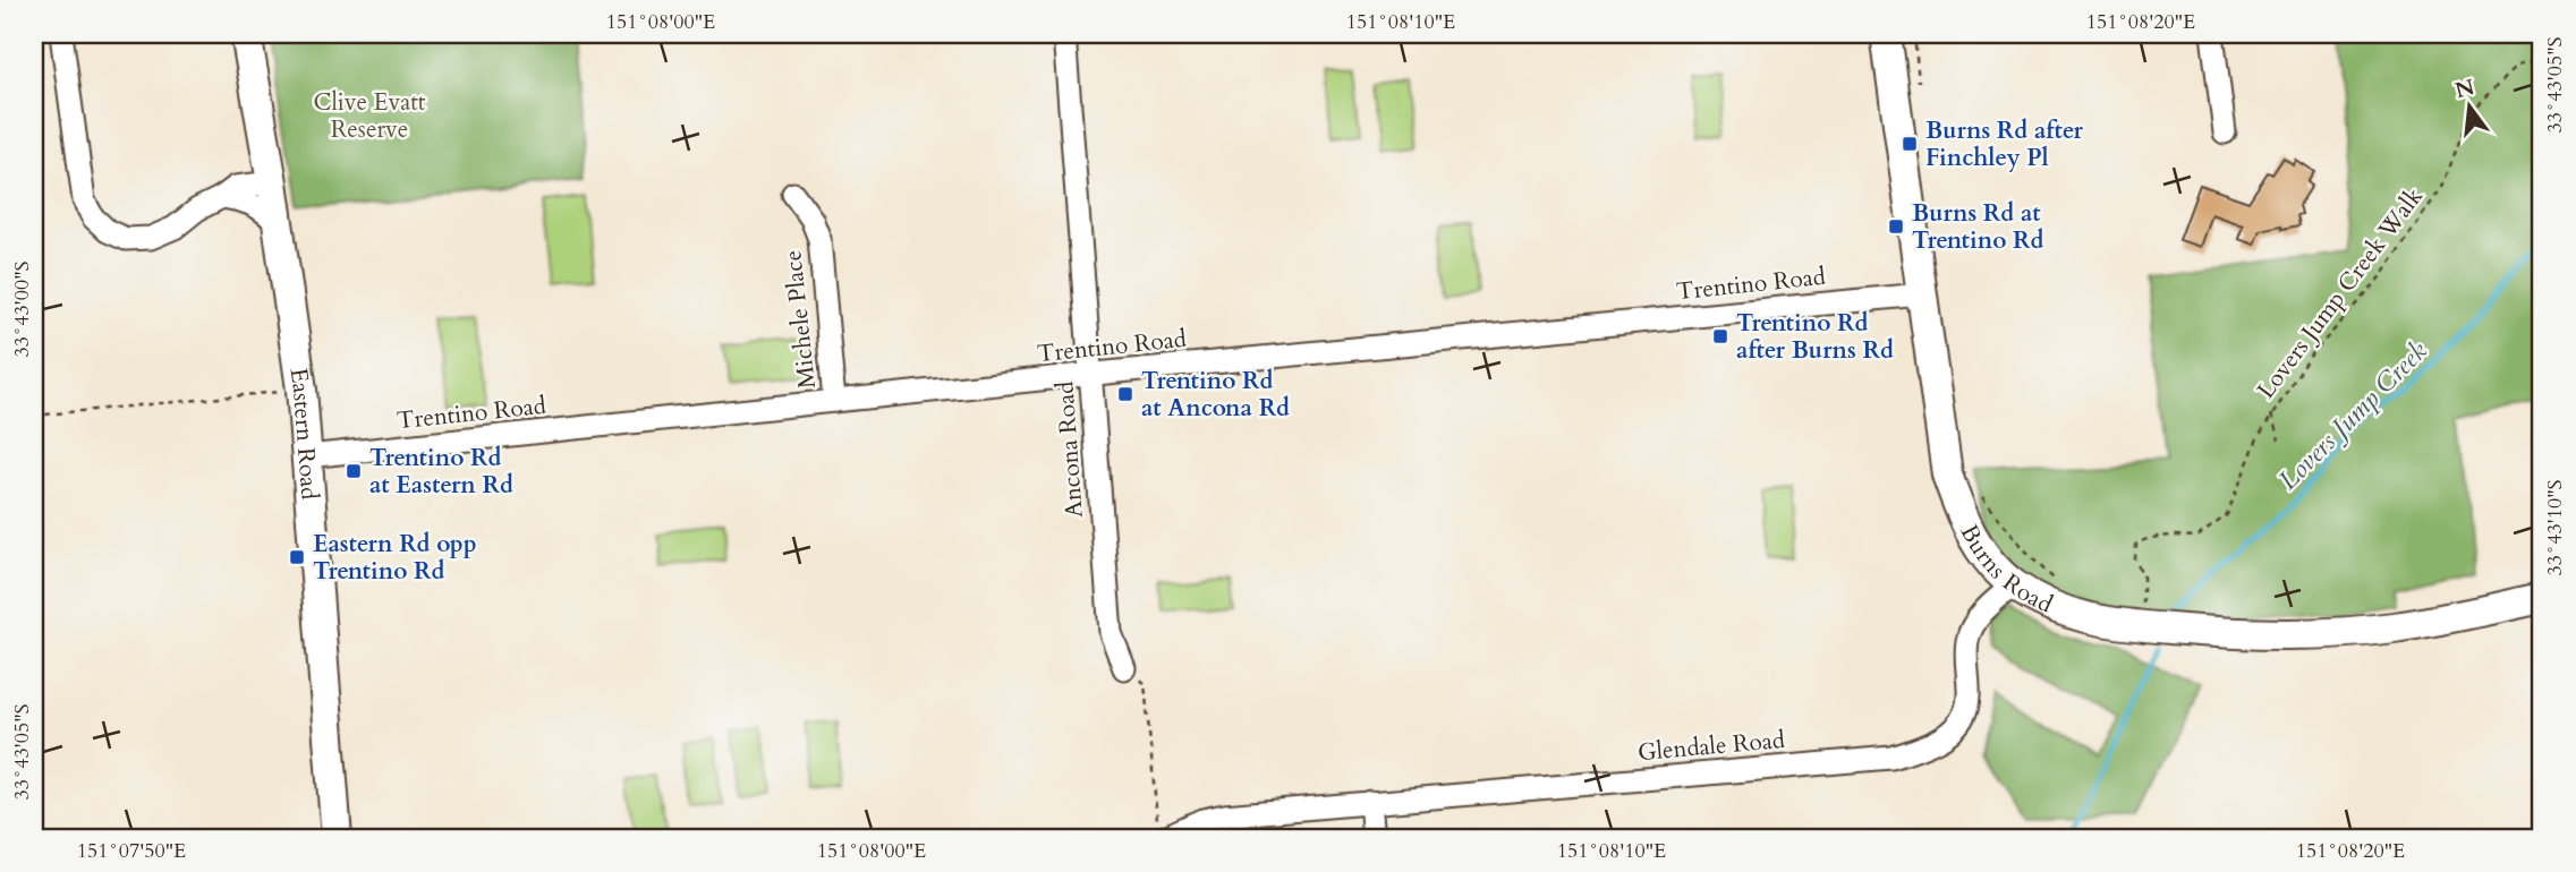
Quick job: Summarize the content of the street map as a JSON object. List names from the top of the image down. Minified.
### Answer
{"streets":{"main road":["Eastern Road","Burns Road"],"street":["Trentino Road","Michele Place","Ancona Road","Glendale Road"],"path":["Lovers Jump Creek Walk"]},"crossings":[["Trentino Road","Michele Place"],["Trentino Road","Eastern Road"],["Trentino Road","Ancona Road"],["Trentino Road","Burns Road"],["Burns Road","Glendale Road"]],"water":["Lovers Jump Creek"],"parks":["Clive Evatt Reserve"],"places":{"transit":["Burns Rd after Finchley Pl","Burns Rd at Trentino Rd","Trentino Rd after Burns Rd","Trentino Rd at Ancona Rd","Trentino Rd at Eastern Rd","Eastern Rd opp Trentino Rd"]},"north":"top","coordinates":["151°08'00\"E","151°08'10\"E","151°08'20\"E","33°43'05\"S","33°43'00\"S","33°43'10\"S","151°07'50\"E"]}
